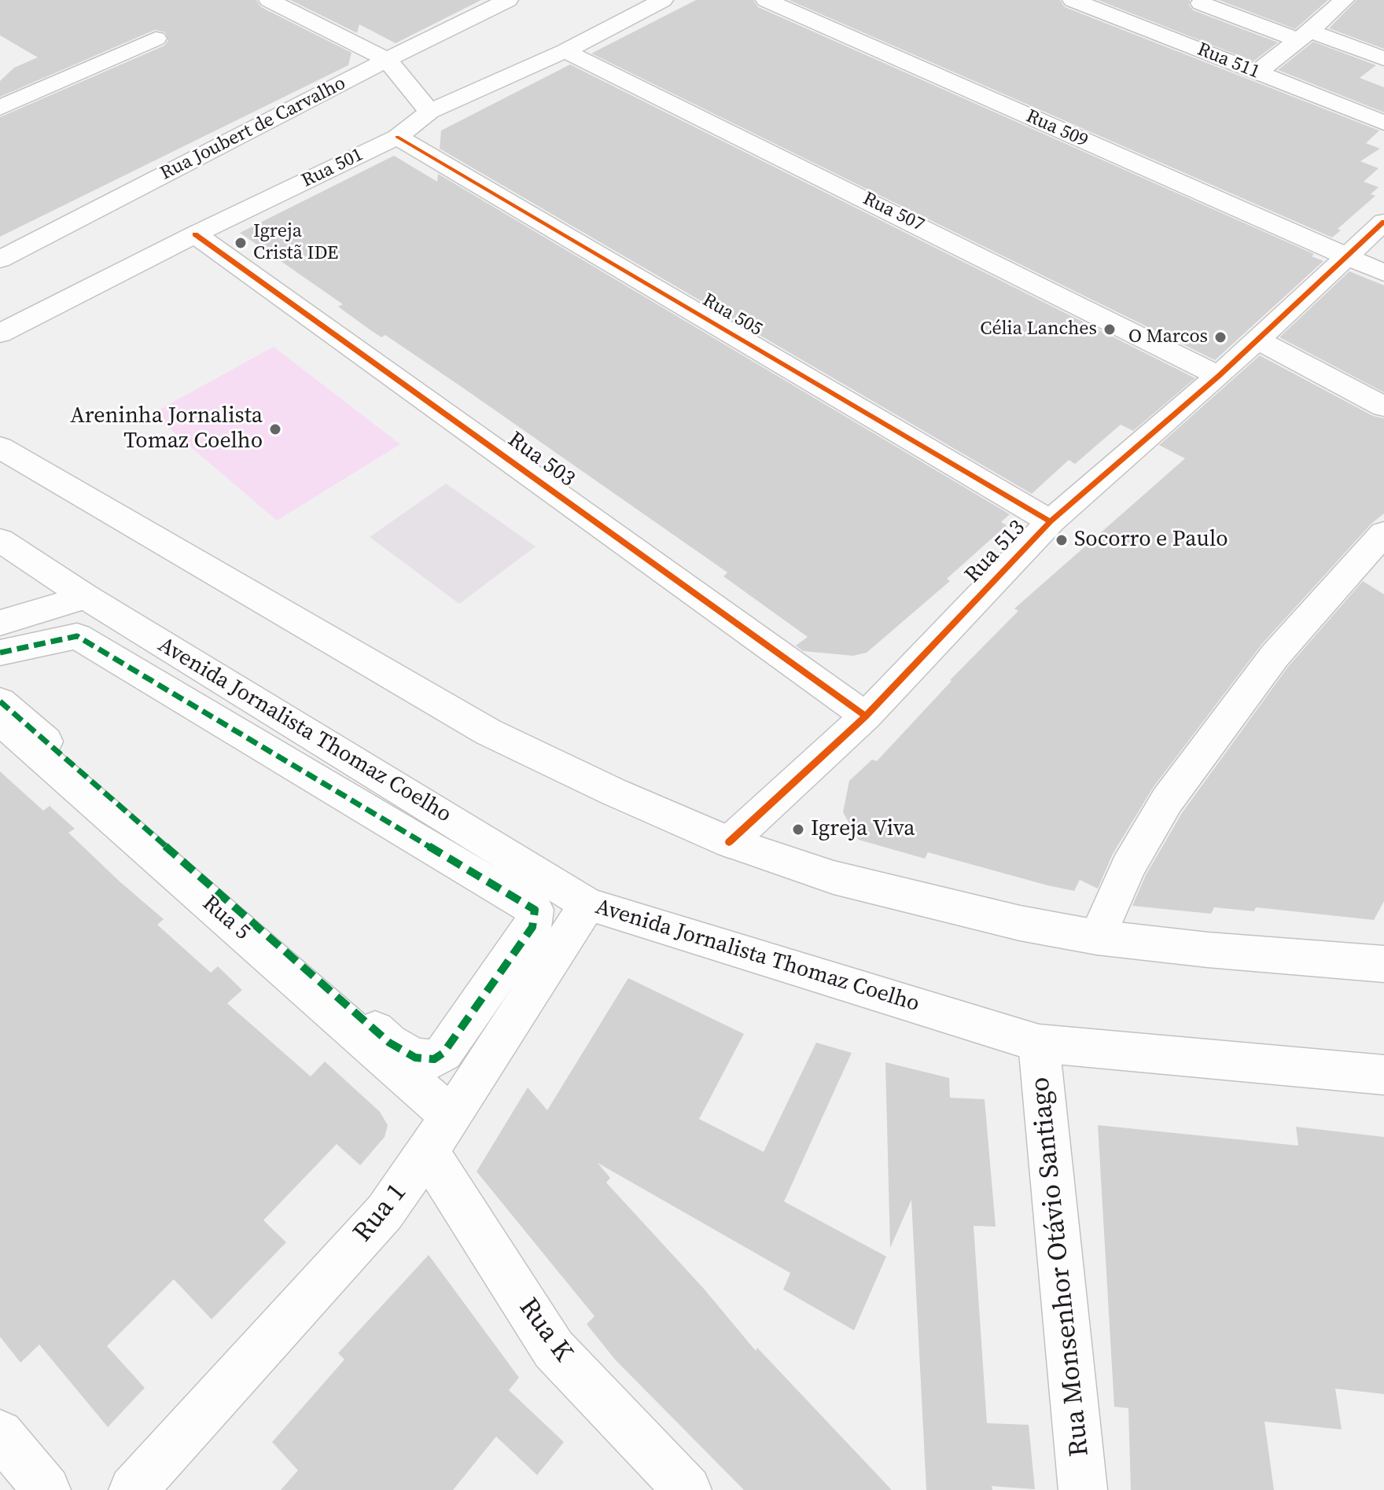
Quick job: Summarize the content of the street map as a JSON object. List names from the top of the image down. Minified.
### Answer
{"streets":{"street":["Rua 511","Rua Joubert de Carvalho","Rua 509","Rua 501","Rua 507","Rua 505","Rua 503","Rua 513","Avenida Jornalista Thomaz Coelho","Rua 5","Rua 1","Rua Monsenhor Otávio Santiago","Rua K"]},"crossings":[["Rua 509","Rua 513"],["Rua 501","Rua 507"],["Rua 501","Rua 505"],["Rua 501","Rua 503"],["Rua 507","Rua 513"],["Rua 505","Rua 513"],["Rua 503","Rua 513"],["Avenida Jornalista Thomaz Coelho","Rua 1"],["Avenida Jornalista Thomaz Coelho","Rua Monsenhor Otávio Santiago"],["Rua 5","Rua 1"],["Rua 5","Rua K"],["Rua 1","Rua K"]],"places":["Igreja Cristã IDE","Célia Lanches","O Marcos","Areninha Jornalista Tomaz Coelho","Socorro e Paulo","Igreja Viva"]}
